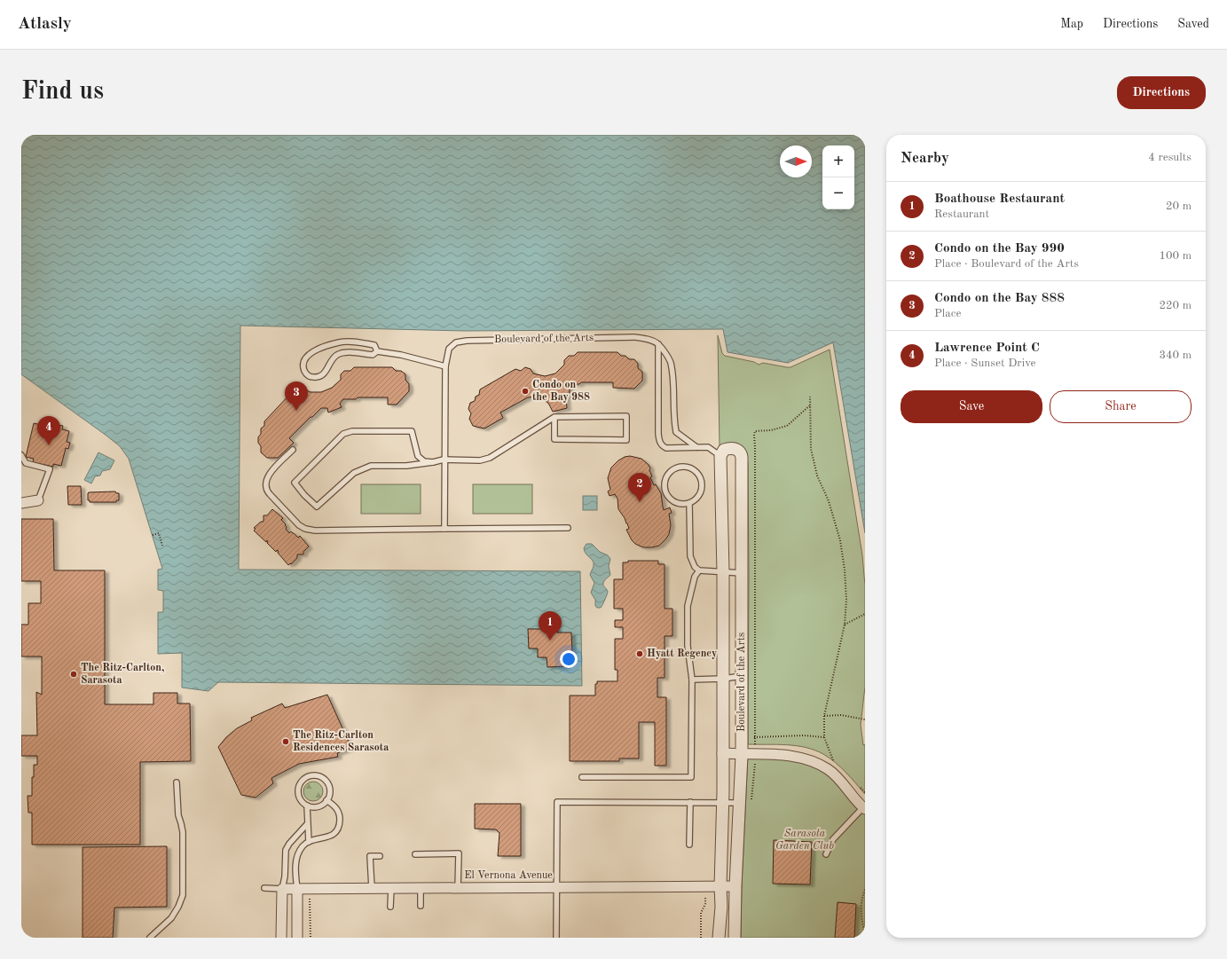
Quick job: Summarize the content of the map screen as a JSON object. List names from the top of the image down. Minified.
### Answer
{"streets":{"street":["Boulevard of the Arts","El Vernona Avenue"]},"crossings":[["Boulevard of the Arts","El Vernona Avenue"]],"parks":["Sarasota Garden Club"],"places":["Condo on the Bay 988","Hyatt Regency","The Ritz-Carlton, Sarasota","The Ritz-Carlton Residences Sarasota"],"north":"right","page":{"header":"Atlasly","nav":["Map","Directions","Saved"],"buttons":["Directions",["Save","Share"]],"title":"Find us","heading":["Nearby","4 results"],"map_buttons":["+","−"],"list":[{"mark":"1","name":"Boathouse Restaurant","note":"Restaurant","value":"20 m"},{"mark":"2","name":"Condo on the Bay 990","note":"Place · Boulevard of the Arts","value":"100 m"},{"mark":"3","name":"Condo on the Bay 888","note":"Place","value":"220 m"},{"mark":"4","name":"Lawrence Point C","note":"Place · Sunset Drive","value":"340 m"}],"pins":["3","4","2","1"]}}
